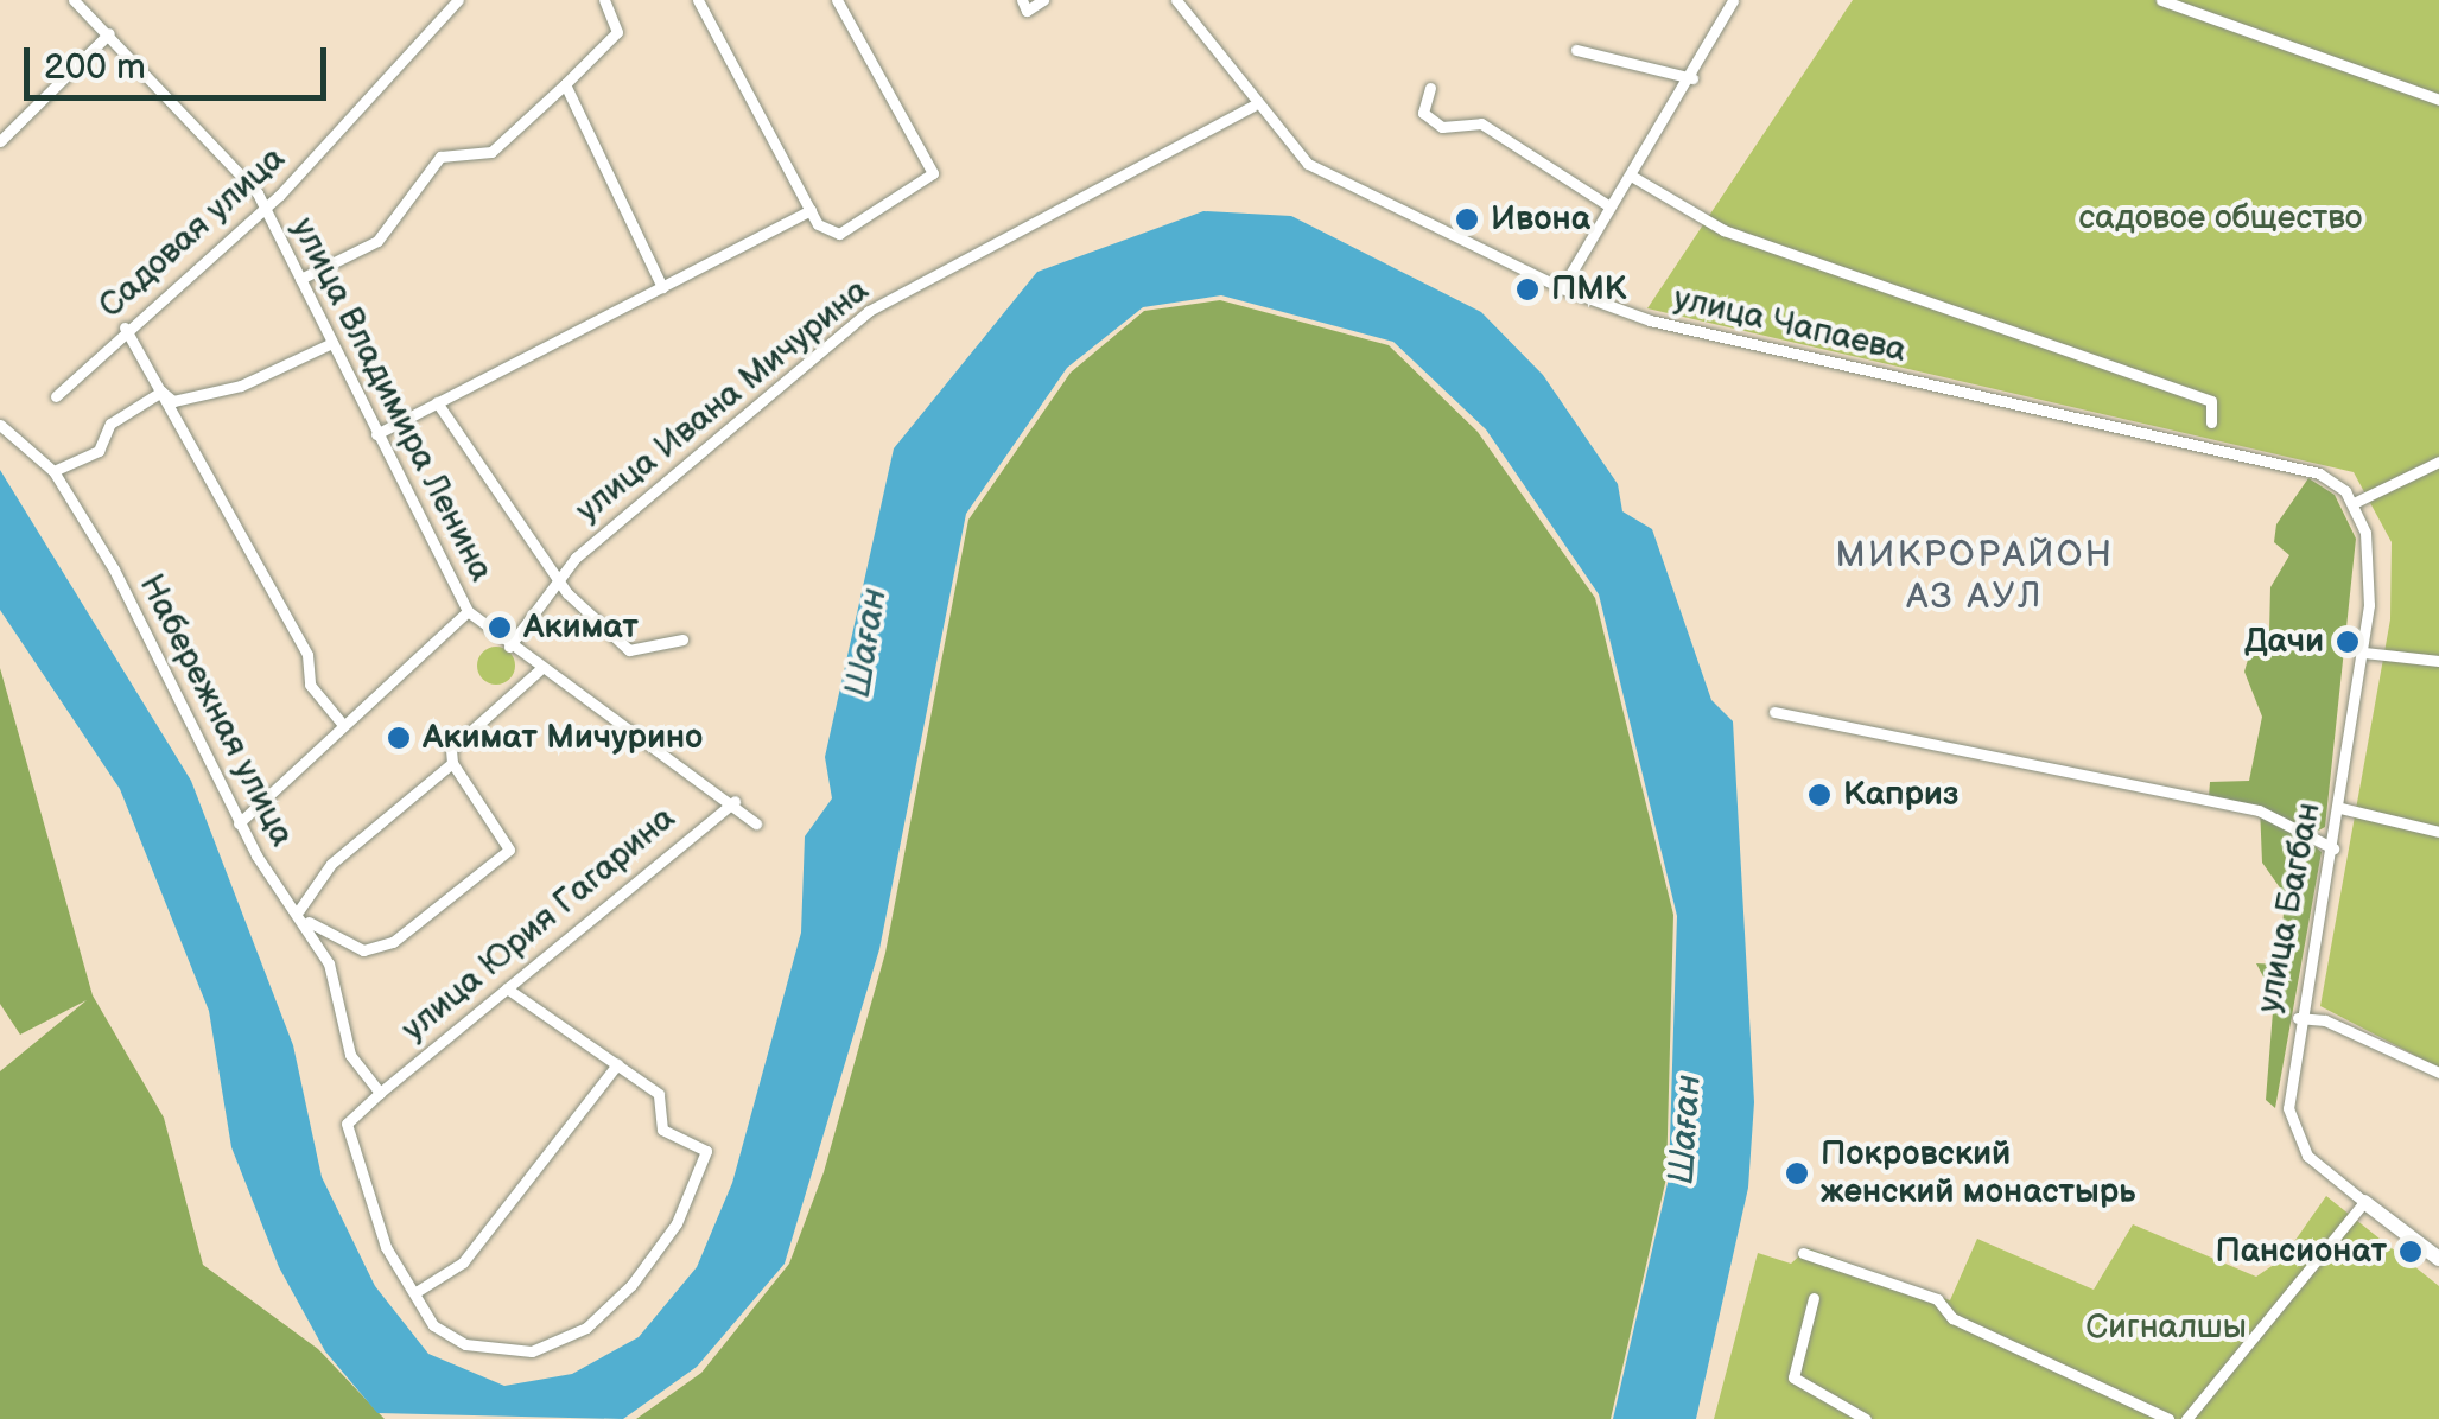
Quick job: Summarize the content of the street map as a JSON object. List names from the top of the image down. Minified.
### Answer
{"streets":{"street":["Садовая улица","улица Чапаева","улица Владимира Ленина","улица Ивана Мичурина","Набережная улица","улица Багбан","улица Юрия Гагарина"]},"crossings":[["Садовая улица","улица Владимира Ленина"],["улица Чапаева","улица Ивана Мичурина"],["улица Чапаева","улица Багбан"],["улица Владимира Ленина","улица Ивана Мичурина"],["улица Владимира Ленина","улица Юрия Гагарина"],["Набережная улица","улица Юрия Гагарина"]],"districts":["МИКРОРАЙОН АЗ АУЛ"],"water":["Шаған"],"parks":["садовое общество","Сигналшы"],"places":["Ивона","ПМК","Акимат","Дачи","Акимат Мичурино","Каприз","Покровский женский монастырь","Пансионат"],"scale_bar":"200 m"}
